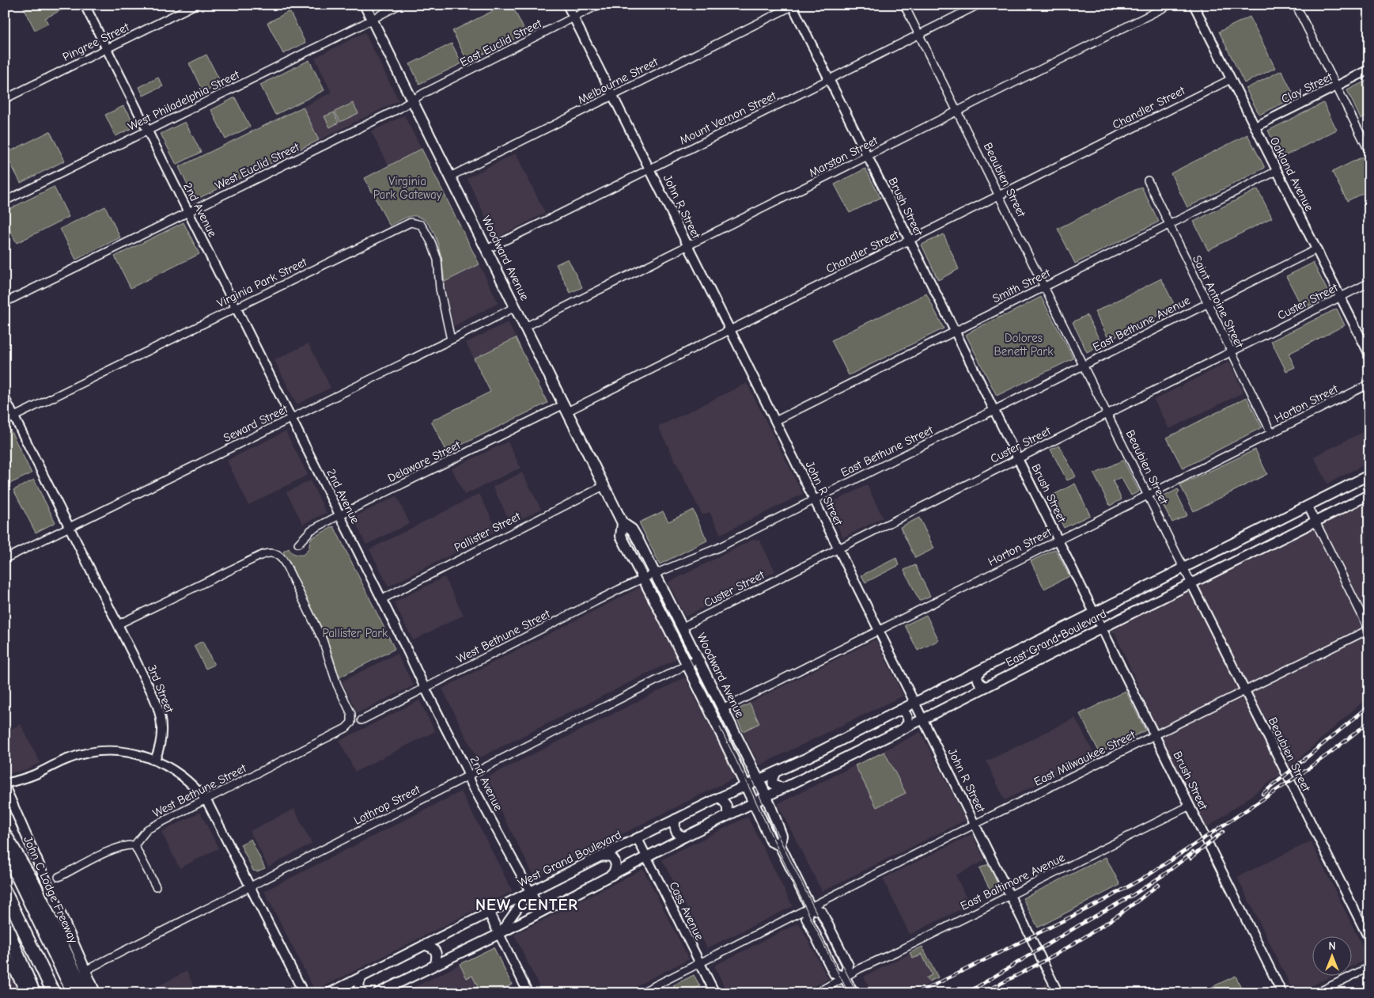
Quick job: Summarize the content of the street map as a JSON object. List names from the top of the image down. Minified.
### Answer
{"streets":{"highway":["John C Lodge Freeway"],"main road":["Woodward Avenue","East Grand Boulevard","West Grand Boulevard"],"street":["Pingree Street","East Euclid Street","Melbourne Street","Clay Street","West Philadelphia Street","Chandler Street","Mount Vernon Street","Marston Street","West Euclid Street","Oakland Avenue","Beaubien Street","John R Street","Brush Street","2nd Avenue","Virginia Park Street","Smith Street","Saint Antoine Street","Custer Street","East Bethune Avenue","Horton Street","Seward Street","East Bethune Street","Delaware Street","Pallister Street","West Bethune Street","3rd Street","East Milwaukee Street","Lothrop Street","East Baltimore Avenue","Cass Avenue"]},"crossings":[["Pingree Street","2nd Avenue"],["East Euclid Street","West Euclid Street"],["East Euclid Street","John R Street"],["East Euclid Street","Woodward Avenue"],["Melbourne Street","John R Street"],["Melbourne Street","Brush Street"],["Melbourne Street","Woodward Avenue"],["Clay Street","Oakland Avenue"],["West Philadelphia Street","2nd Avenue"],["West Philadelphia Street","Woodward Avenue"],["Chandler Street","Oakland Avenue"],["Chandler Street","Beaubien Street"],["Chandler Street","John R Street"],["Chandler Street","Brush Street"],["Chandler Street","Woodward Avenue"],["Chandler Street","Delaware Street"],["Mount Vernon Street","Beaubien Street"],["Mount Vernon Street","John R Street"],["Mount Vernon Street","Brush Street"],["Mount Vernon Street","Woodward Avenue"],["Marston Street","Beaubien Street"],["Marston Street","John R Street"],["Marston Street","Brush Street"],["Marston Street","Woodward Avenue"],["West Euclid Street","2nd Avenue"],["West Euclid Street","Woodward Avenue"],["Oakland Avenue","Smith Street"],["Oakland Avenue","Custer Street"],["Oakland Avenue","East Bethune Avenue"],["Beaubien Street","Smith Street"],["Beaubien Street","Custer Street"],["Beaubien Street","East Bethune Avenue"],["Beaubien Street","Horton Street"],["Beaubien Street","East Bethune Street"],["Beaubien Street","East Grand Boulevard"],["Beaubien Street","East Milwaukee Street"],["John R Street","Smith Street"],["John R Street","Custer Street"],["John R Street","Horton Street"],["John R Street","East Bethune Street"],["John R Street","East Grand Boulevard"],["John R Street","East Milwaukee Street"],["John R Street","East Baltimore Avenue"],["Brush Street","Smith Street"],["Brush Street","Custer Street"],["Brush Street","Horton Street"],["Brush Street","East Bethune Street"],["Brush Street","East Grand Boulevard"],["Brush Street","East Milwaukee Street"],["Brush Street","East Baltimore Avenue"],["2nd Avenue","Virginia Park Street"],["2nd Avenue","Seward Street"],["2nd Avenue","Delaware Street"],["2nd Avenue","Pallister Street"],["2nd Avenue","West Bethune Street"],["2nd Avenue","Lothrop Street"],["2nd Avenue","West Grand Boulevard"],["Woodward Avenue","Custer Street"],["Woodward Avenue","Horton Street"],["Woodward Avenue","Seward Street"],["Woodward Avenue","East Bethune Street"],["Woodward Avenue","Delaware Street"],["Woodward Avenue","Pallister Street"],["Woodward Avenue","West Bethune Street"],["Woodward Avenue","East Grand Boulevard"],["Woodward Avenue","East Milwaukee Street"],["Woodward Avenue","Lothrop Street"],["Woodward Avenue","West Grand Boulevard"],["Woodward Avenue","East Baltimore Avenue"],["Virginia Park Street","Seward Street"],["Virginia Park Street","3rd Street"],["Smith Street","Saint Antoine Street"],["Saint Antoine Street","Custer Street"],["Saint Antoine Street","East Bethune Avenue"],["Saint Antoine Street","Horton Street"],["East Bethune Avenue","East Bethune Street"],["Seward Street","3rd Street"],["East Bethune Street","West Bethune Street"],["West Bethune Street","3rd Street"],["East Grand Boulevard","West Grand Boulevard"],["East Milwaukee Street","Cass Avenue"],["Lothrop Street","John C Lodge Freeway"],["West Grand Boulevard","Cass Avenue"]],"districts":["NEW CENTER"],"parks":["Virginia Park Gateway","Dolores Benett Park","Pallister Park"],"north":"top"}
